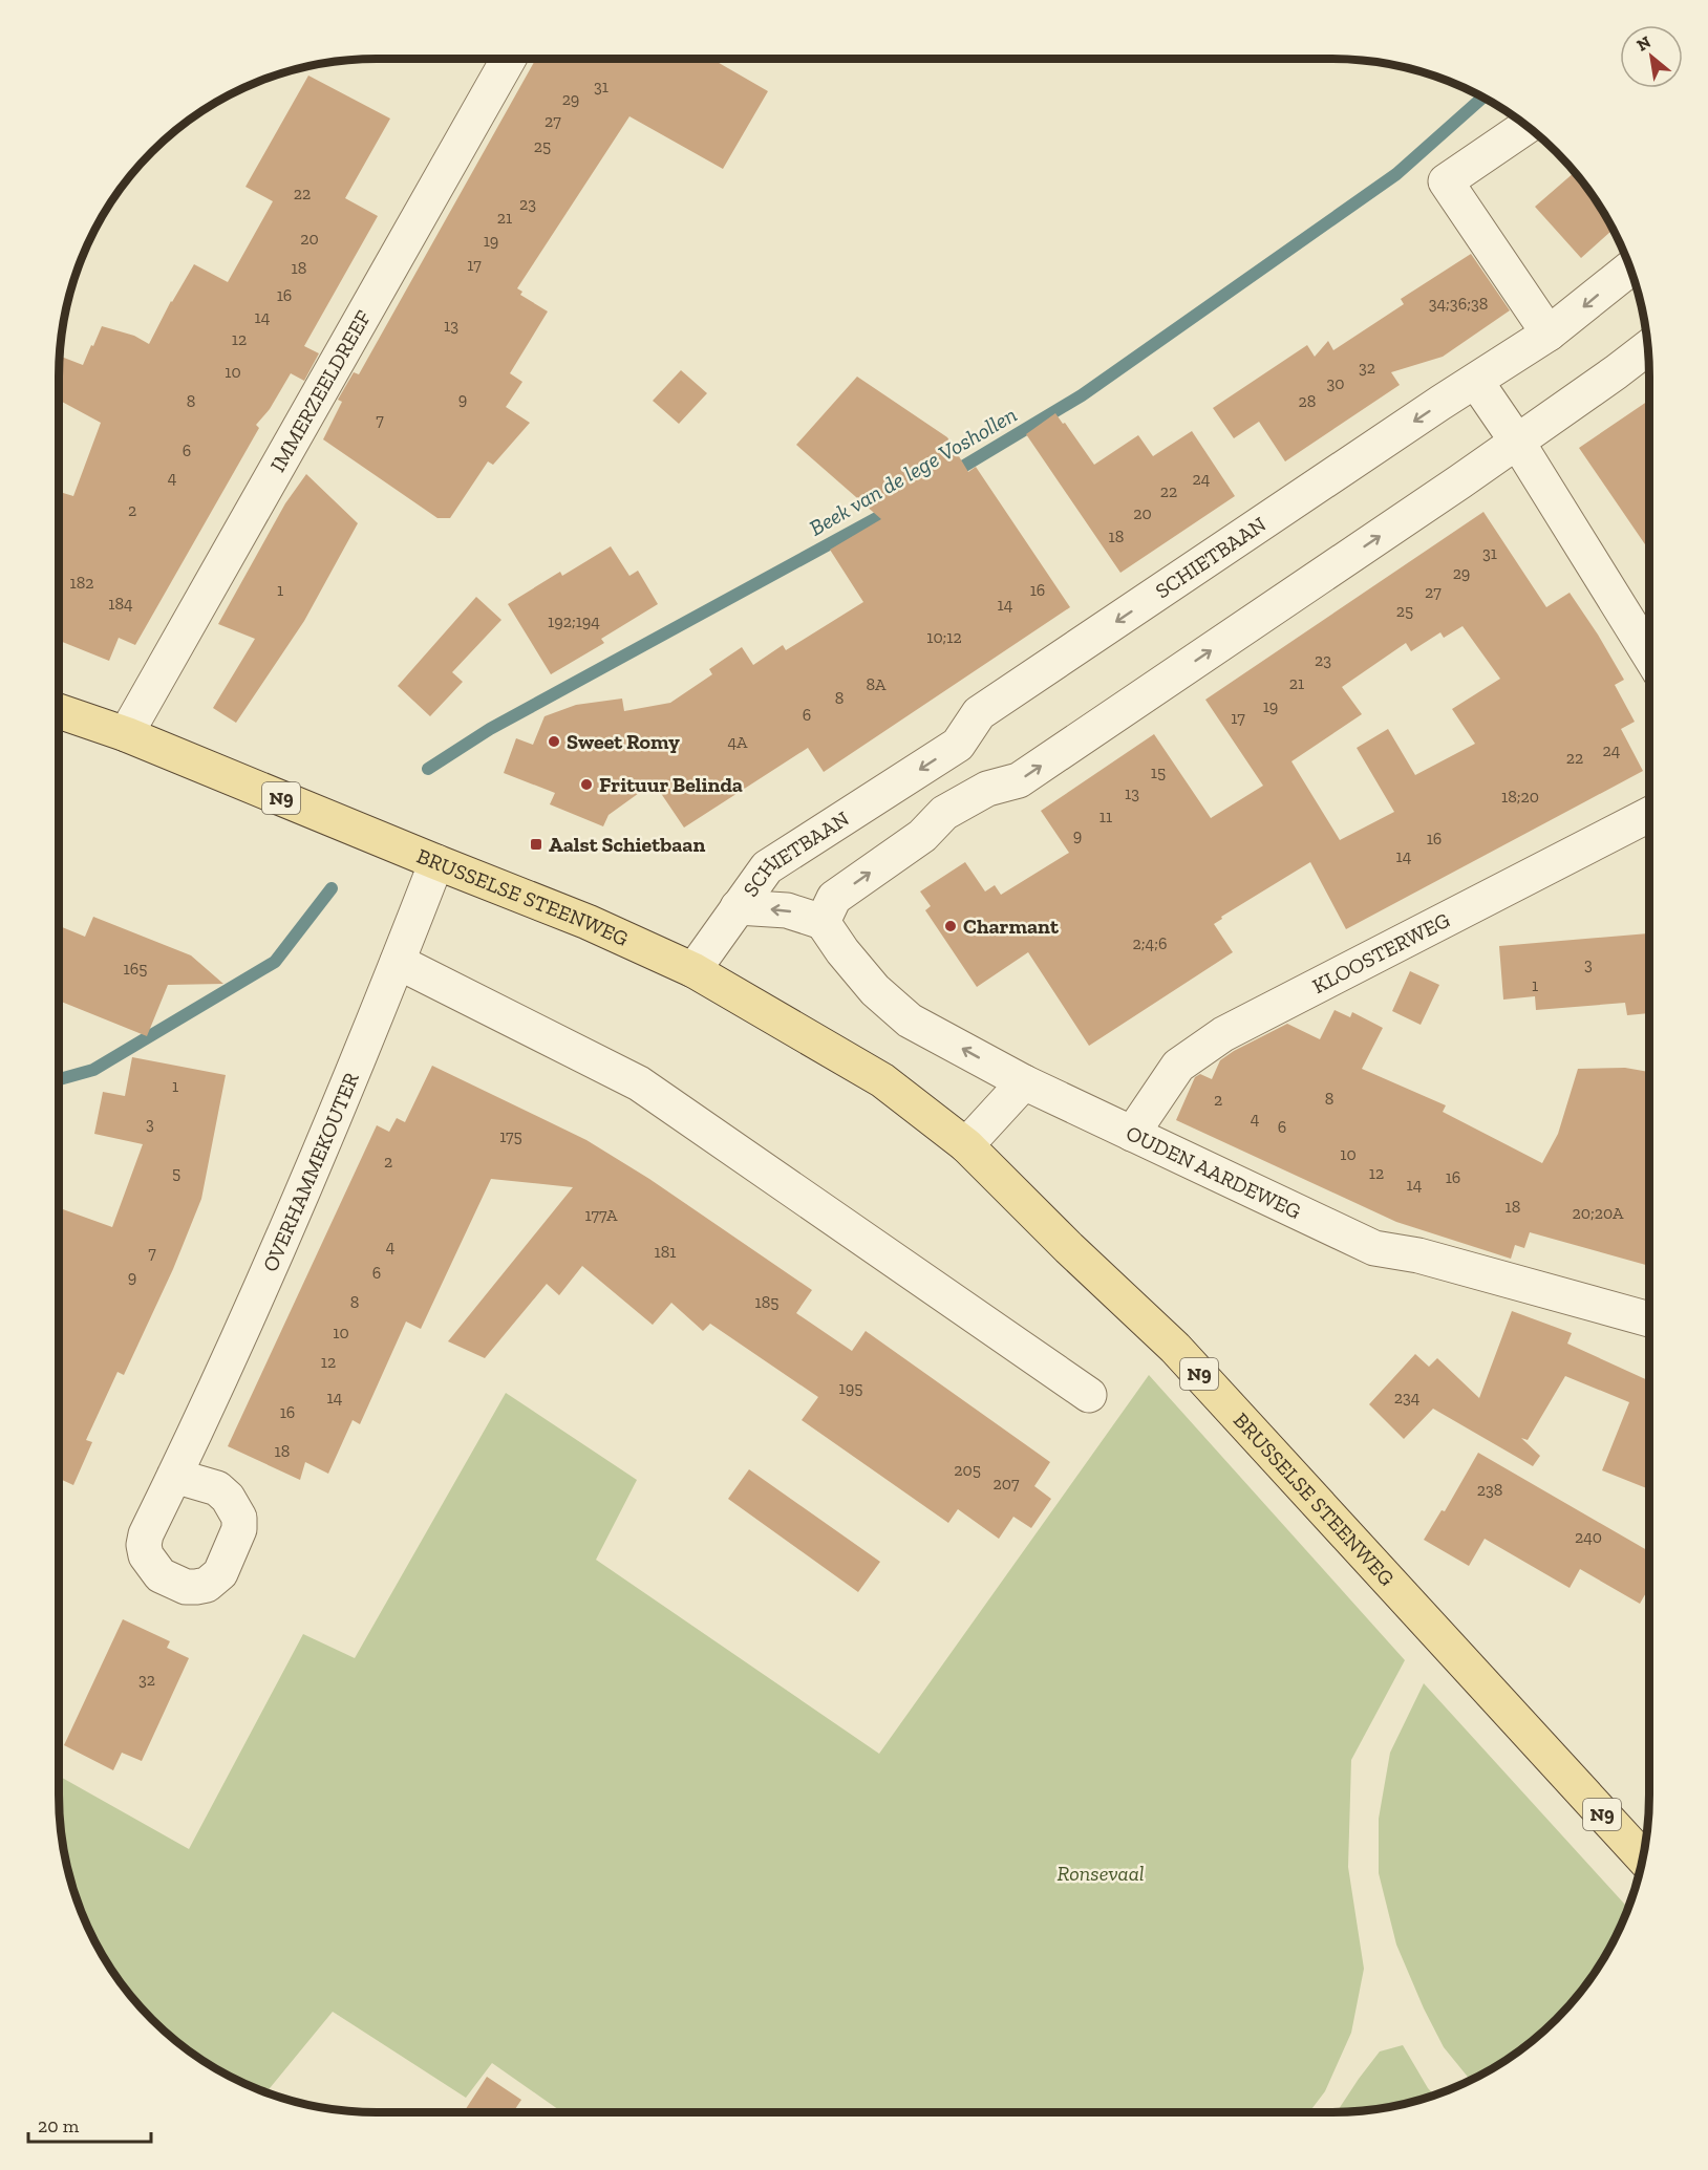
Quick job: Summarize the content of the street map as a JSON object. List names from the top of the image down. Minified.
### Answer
{"streets":{"main road":["N9","BRUSSELSE STEENWEG"],"street":["IMMERZEELDREEF","SCHIETBAAN","KLOOSTERWEG","OVERHAMMEKOUTER","OUDEN AARDEWEG"]},"crossings":[["IMMERZEELDREEF","BRUSSELSE STEENWEG"],["SCHIETBAAN","BRUSSELSE STEENWEG"],["BRUSSELSE STEENWEG","OVERHAMMEKOUTER"],["KLOOSTERWEG","OUDEN AARDEWEG"]],"water":["Beek van de lege Voshollen"],"parks":["Ronsevaal"],"places":{"other":["Sweet Romy","Frituur Belinda","Charmant"],"transit":["Aalst Schietbaan"]},"house_numbers":["31","29","27","25","22","23","21","20","19","17","18","16","34;36;38","14","13","12","32","10","30","9","8","28","7","6","4","24","22","2","20","18","31","29","182","1","16","27","184","14","25","192;194","10;12","23","21","8A","8","19","6","17","4A","24","22","15","13","18;20","11","9","16","14","2;4;6","3","165","1","1","8","2","4","3","6","175","10","2","5","12","16","14","18","20;20A","177A","4","181","7","6","9","8","185","10","12","195","14","234","16","18","205","207","238","240","32"],"scale_bar":"20 m","north":"top left"}
